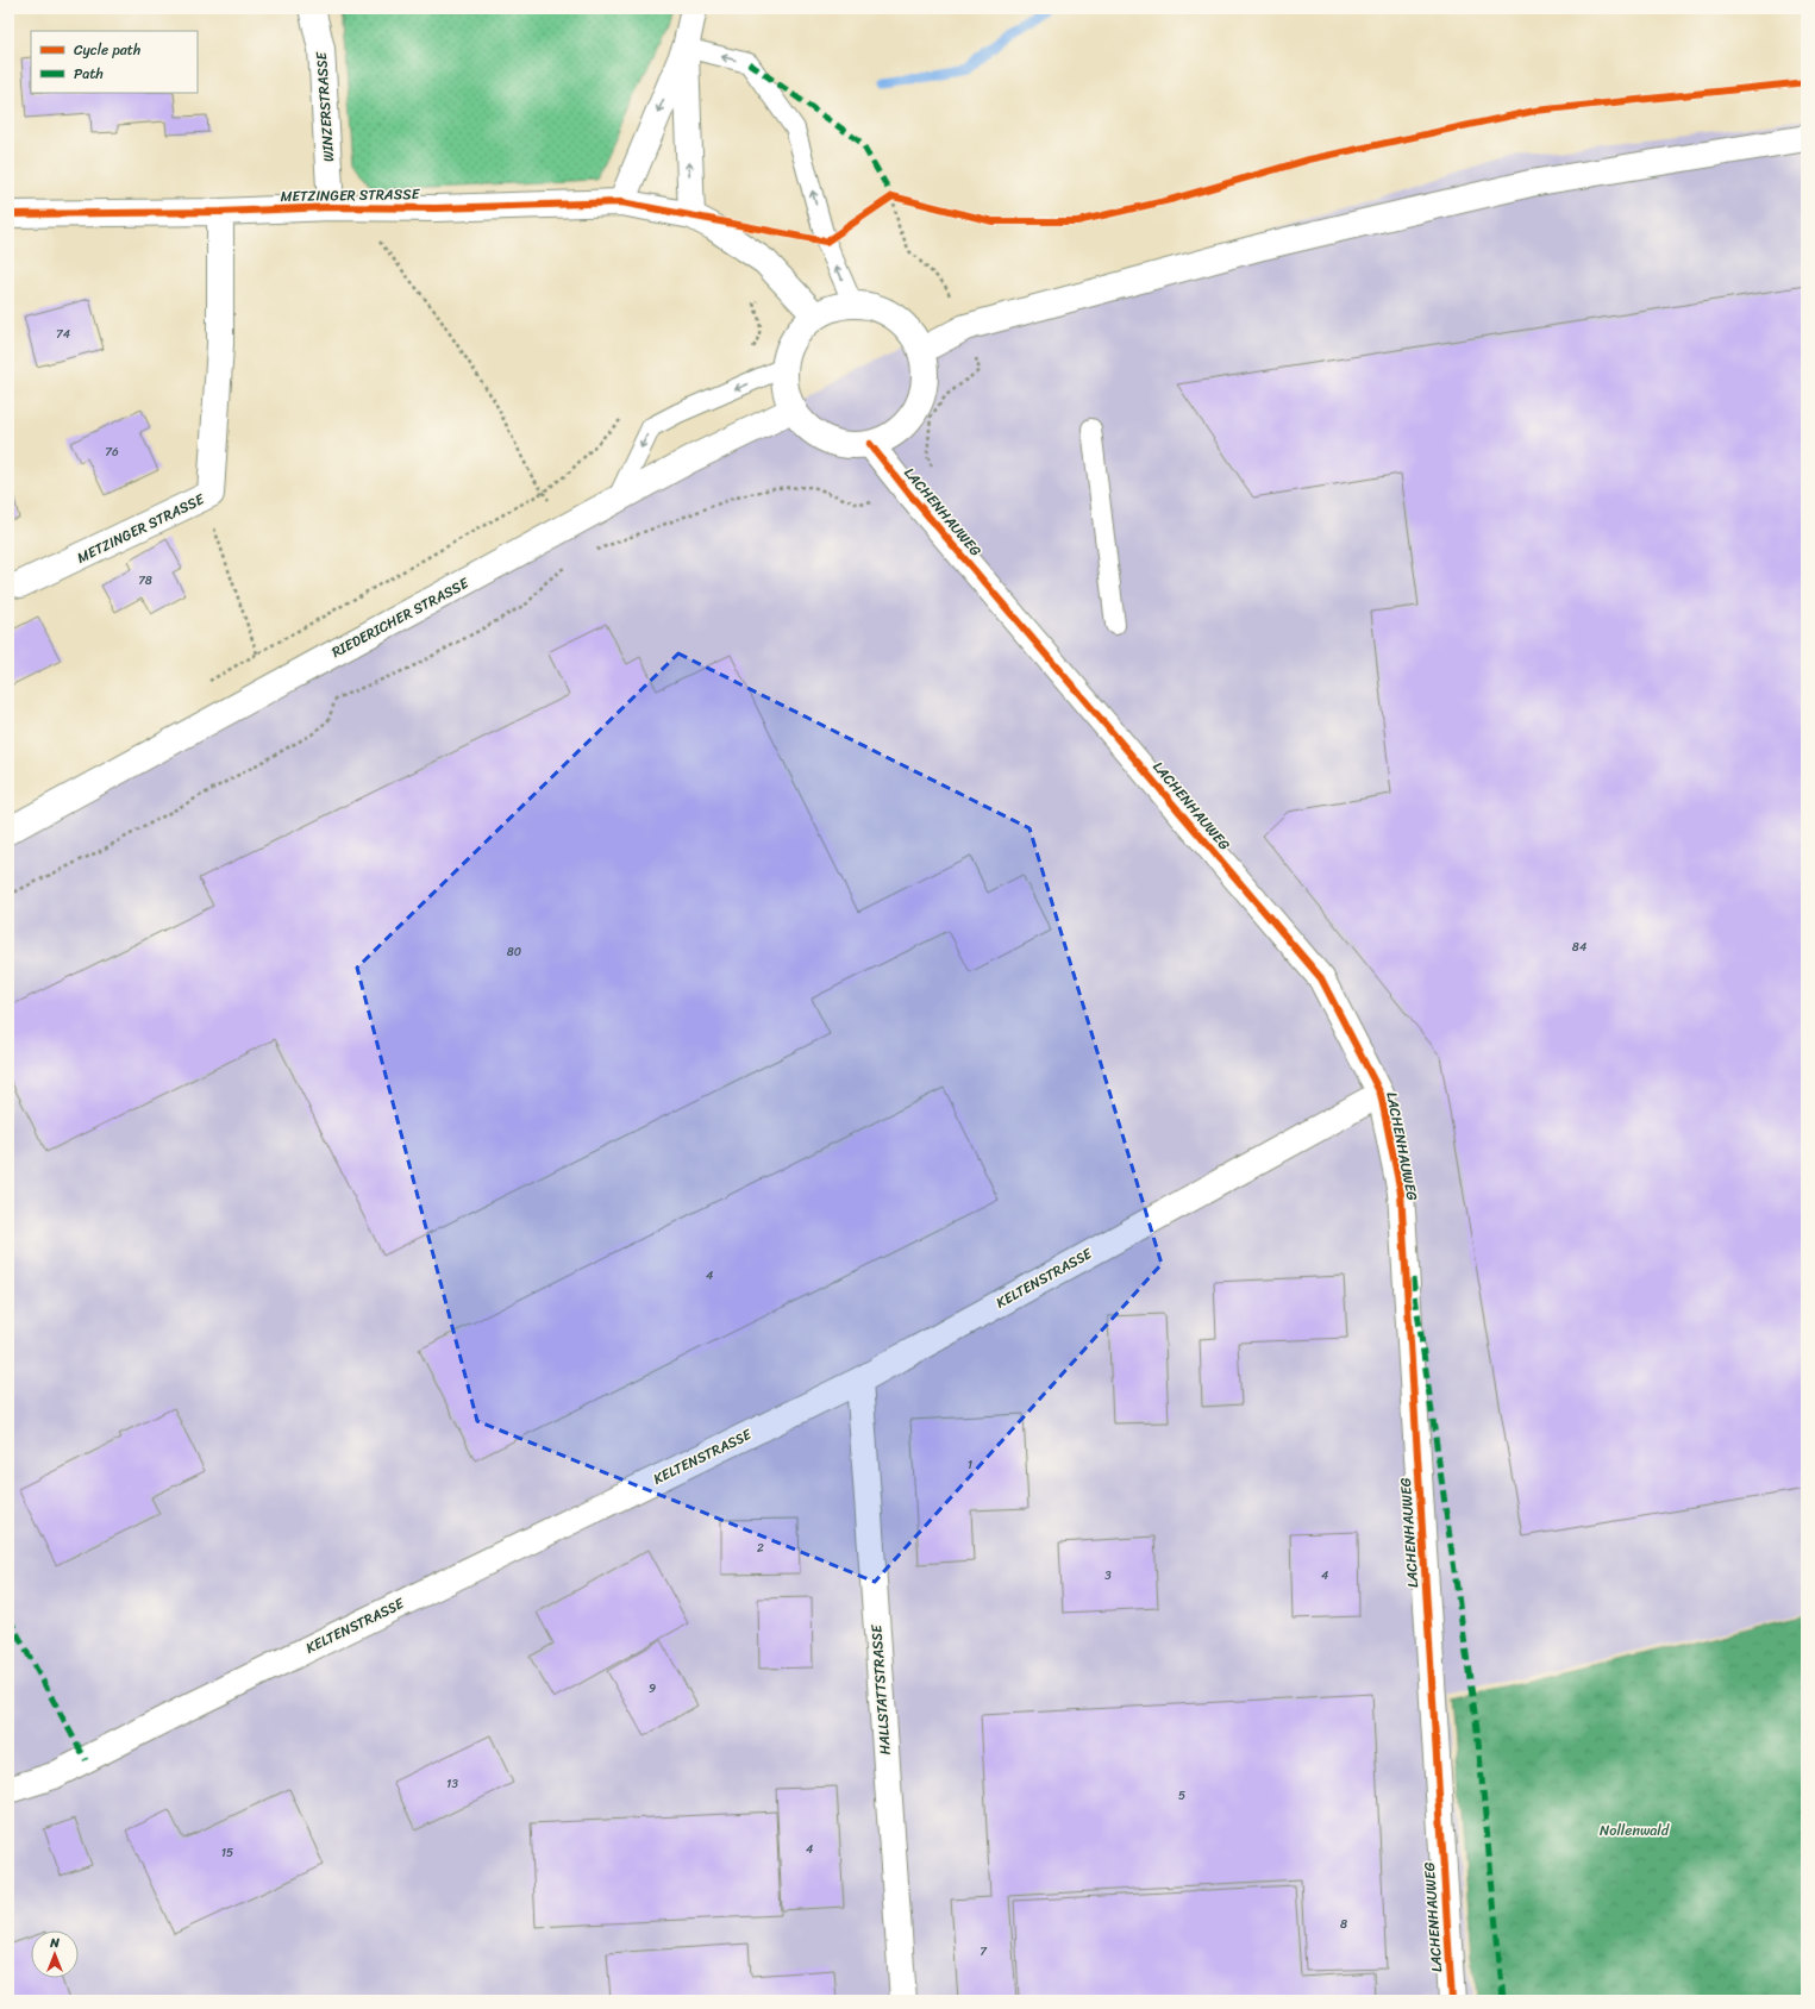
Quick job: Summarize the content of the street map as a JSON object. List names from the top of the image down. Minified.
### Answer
{"streets":{"street":["WINZERSTRASSE","METZINGER STRASSE","LACHENHAUWEG","RIEDERICHER STRASSE","KELTENSTRASSE","HALLSTATTSTRASSE"]},"crossings":[["WINZERSTRASSE","METZINGER STRASSE"],["METZINGER STRASSE","LACHENHAUWEG"],["METZINGER STRASSE","RIEDERICHER STRASSE"],["LACHENHAUWEG","RIEDERICHER STRASSE"],["LACHENHAUWEG","KELTENSTRASSE"],["KELTENSTRASSE","HALLSTATTSTRASSE"]],"parks":["Nollenwald"],"house_numbers":["74","76","78","84","80","4","1","2","3","4","9","13","5","4","15","8","7"],"legend":["Cycle path","Path"],"north":"top"}
